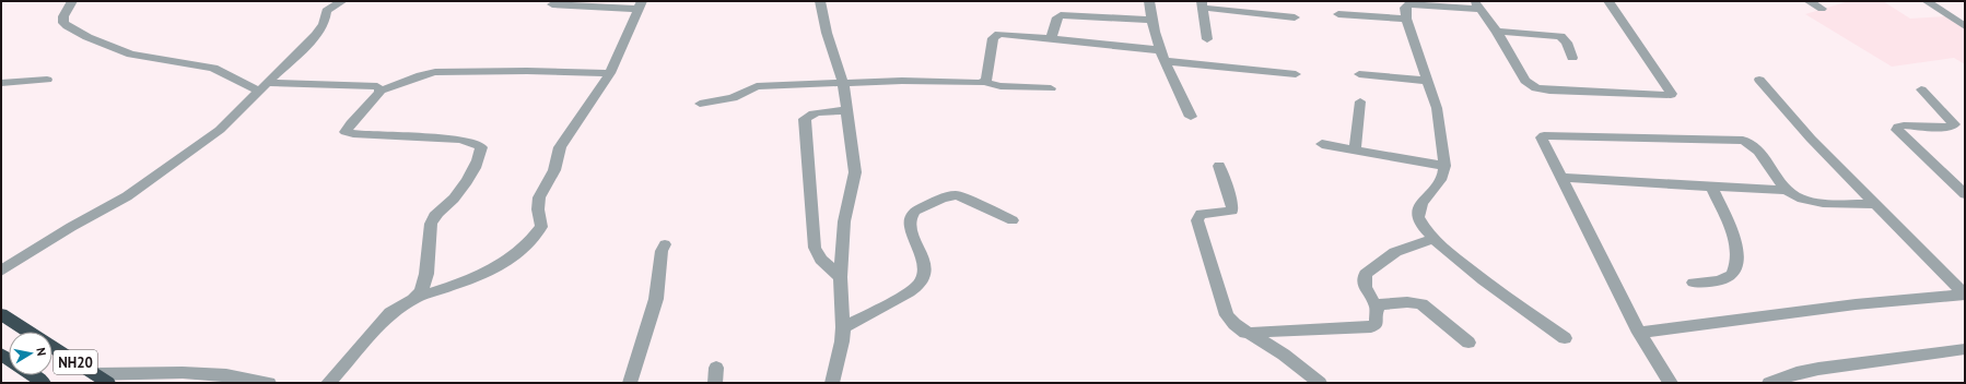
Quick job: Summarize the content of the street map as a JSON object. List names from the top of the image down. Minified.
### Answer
{"streets":{"highway":["NH20"]},"north":"right"}
